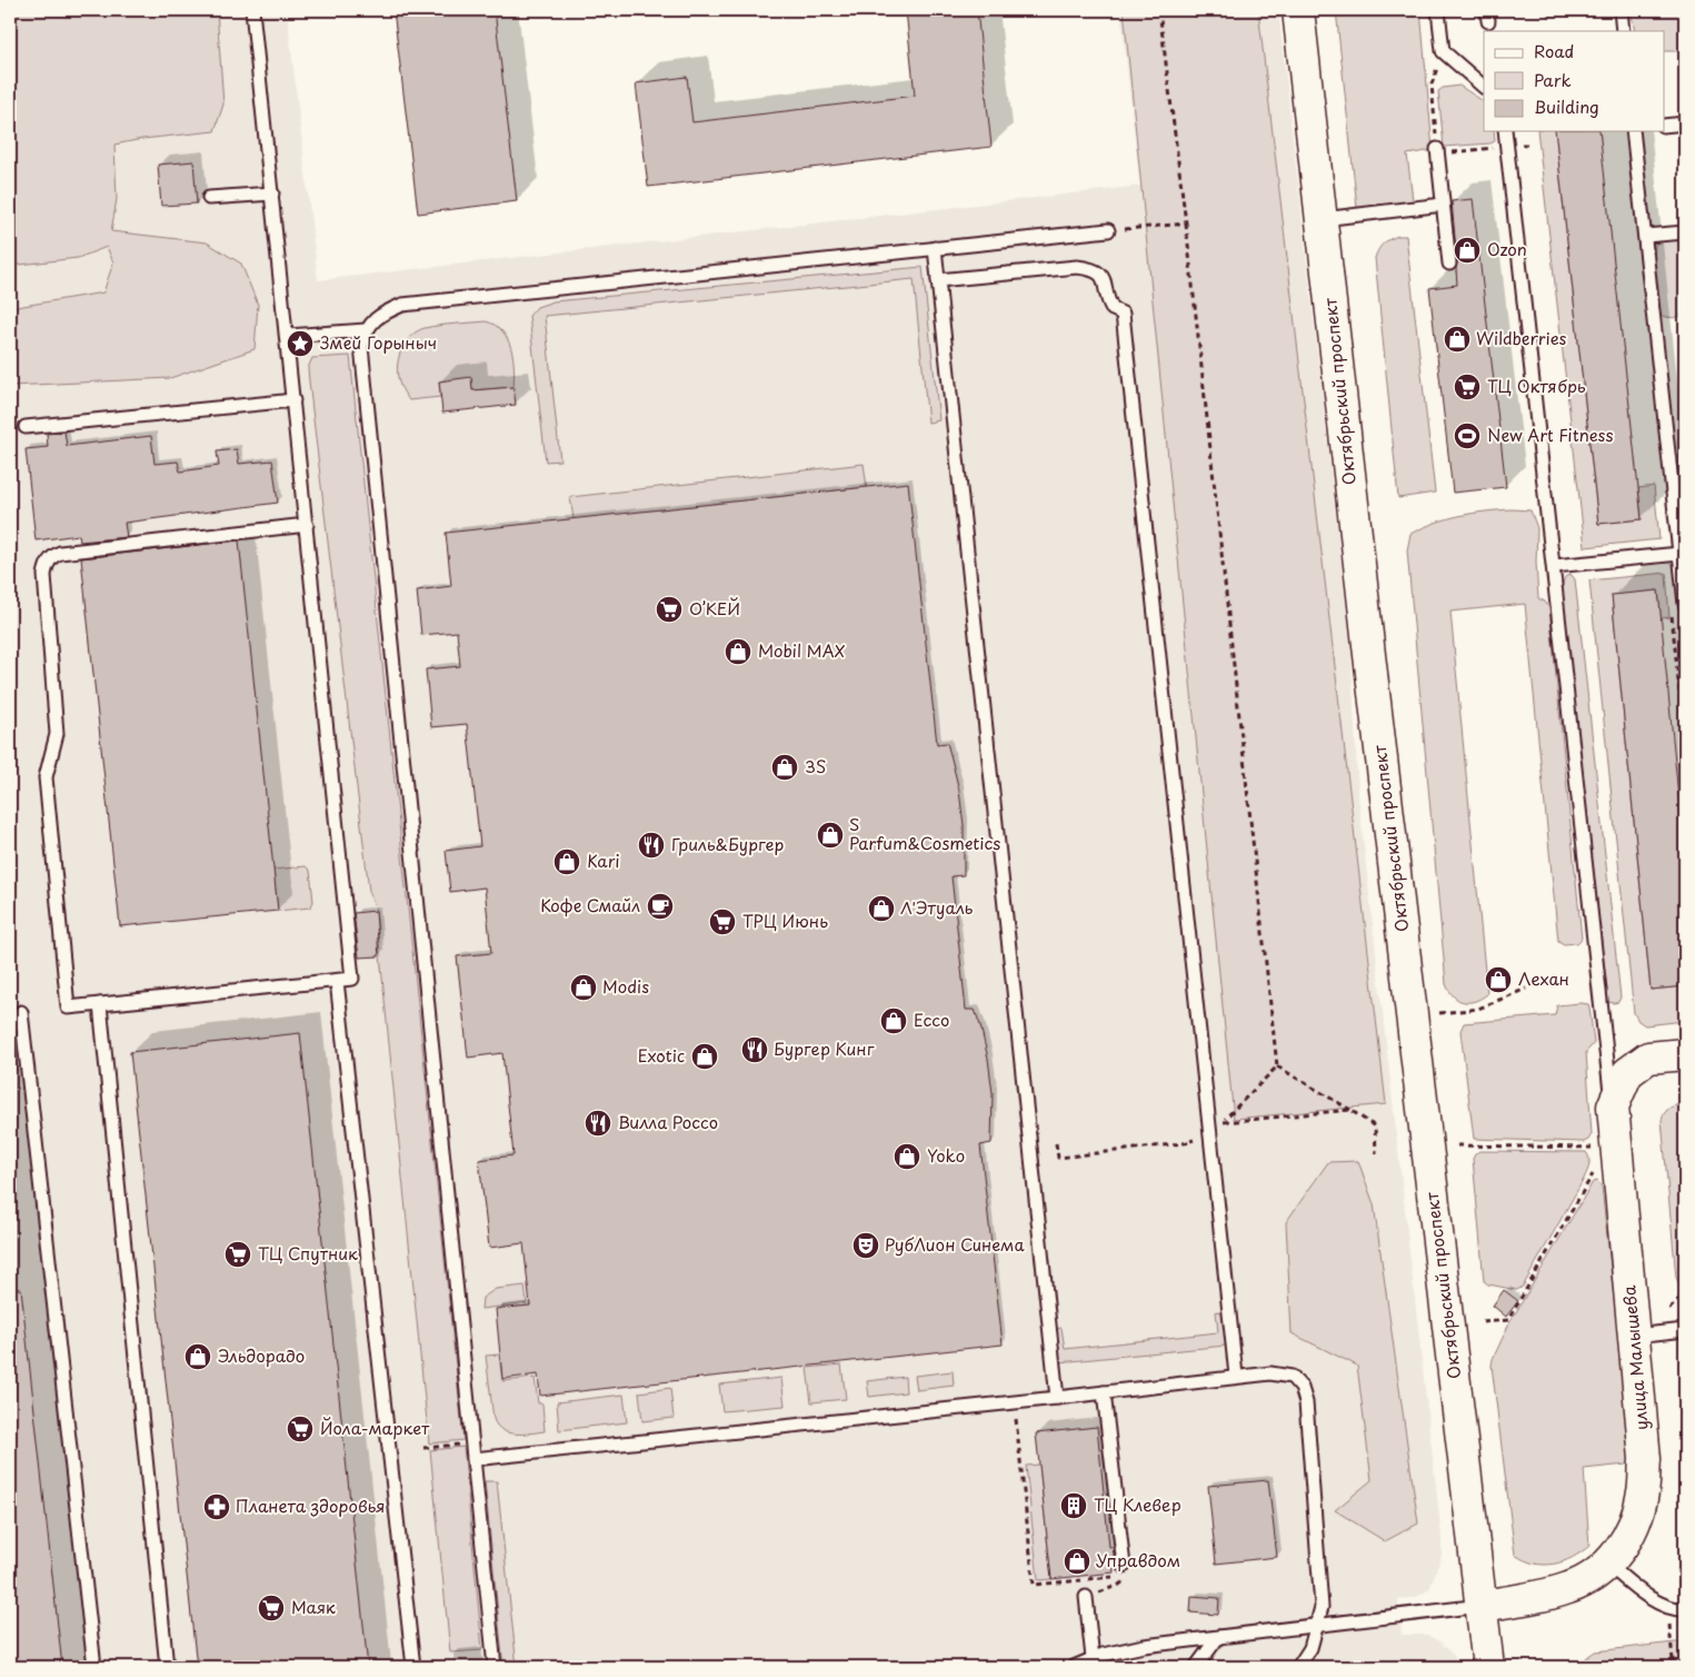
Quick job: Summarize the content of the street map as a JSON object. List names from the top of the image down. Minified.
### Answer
{"streets":{"main road":["Октябрьский проспект","улица Малышева"]},"crossings":[["Октябрьский проспект","улица Малышева"]],"places":{"shop":["Ozon","Wildberries","Mobil MAX","3S","S Parfum&Cosmetics","Kari","Л'Этуаль","Лехан","Modis","Ecco","Exotic","Yoko","Эльдорадо","Управдом"],"place":["Змей Горыныч"],"supermarket":["ТЦ Октябрь","О’КЕЙ","ТРЦ Июнь","ТЦ Спутник","Йола-маркет","Маяк"],"sports":["New Art Fitness"],"restaurant":["Гриль&Бургер","Бургер Кинг","Вилла Россо"],"cafe":["Кофе Смайл"],"theatre":["РубЛион Синема"],"building":["ТЦ Клевер"],"pharmacy":["Планета здоровья"]},"legend":["Road","Park","Building"]}
